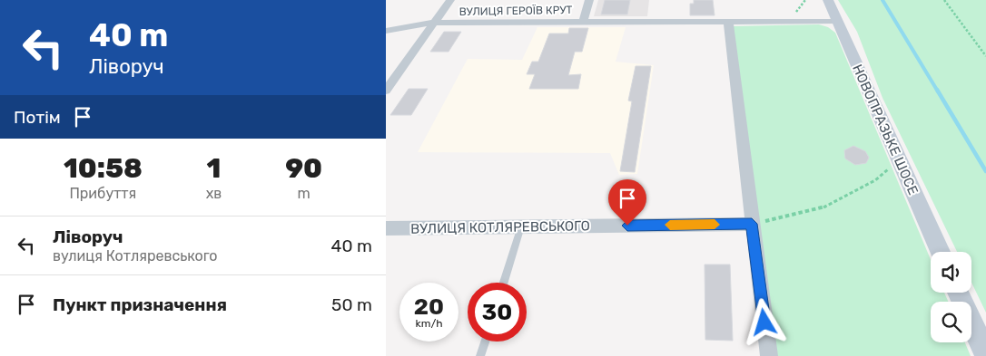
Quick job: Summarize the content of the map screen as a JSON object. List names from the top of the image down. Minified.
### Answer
{"streets":{"main road":["НОВОПРАЗЬКЕ ШОСЕ"],"street":["ВУЛИЦЯ ГЕРОЇВ КРУТ","ВУЛИЦЯ КОТЛЯРЕВСЬКОГО"]},"crossings":[["ВУЛИЦЯ ГЕРОЇВ КРУТ","НОВОПРАЗЬКЕ ШОСЕ"]],"page":{"turn":["40 m","Ліворуч"],"then":"Потім","eta":["10:58","Прибуття","1","хв","90","m"],"list":[{"name":"Ліворуч","note":"вулиця Котляревського","value":"40 m"},{"name":"Пункт призначення","value":"50 m"}],"speed":"20 km/h","limit":"30"}}
